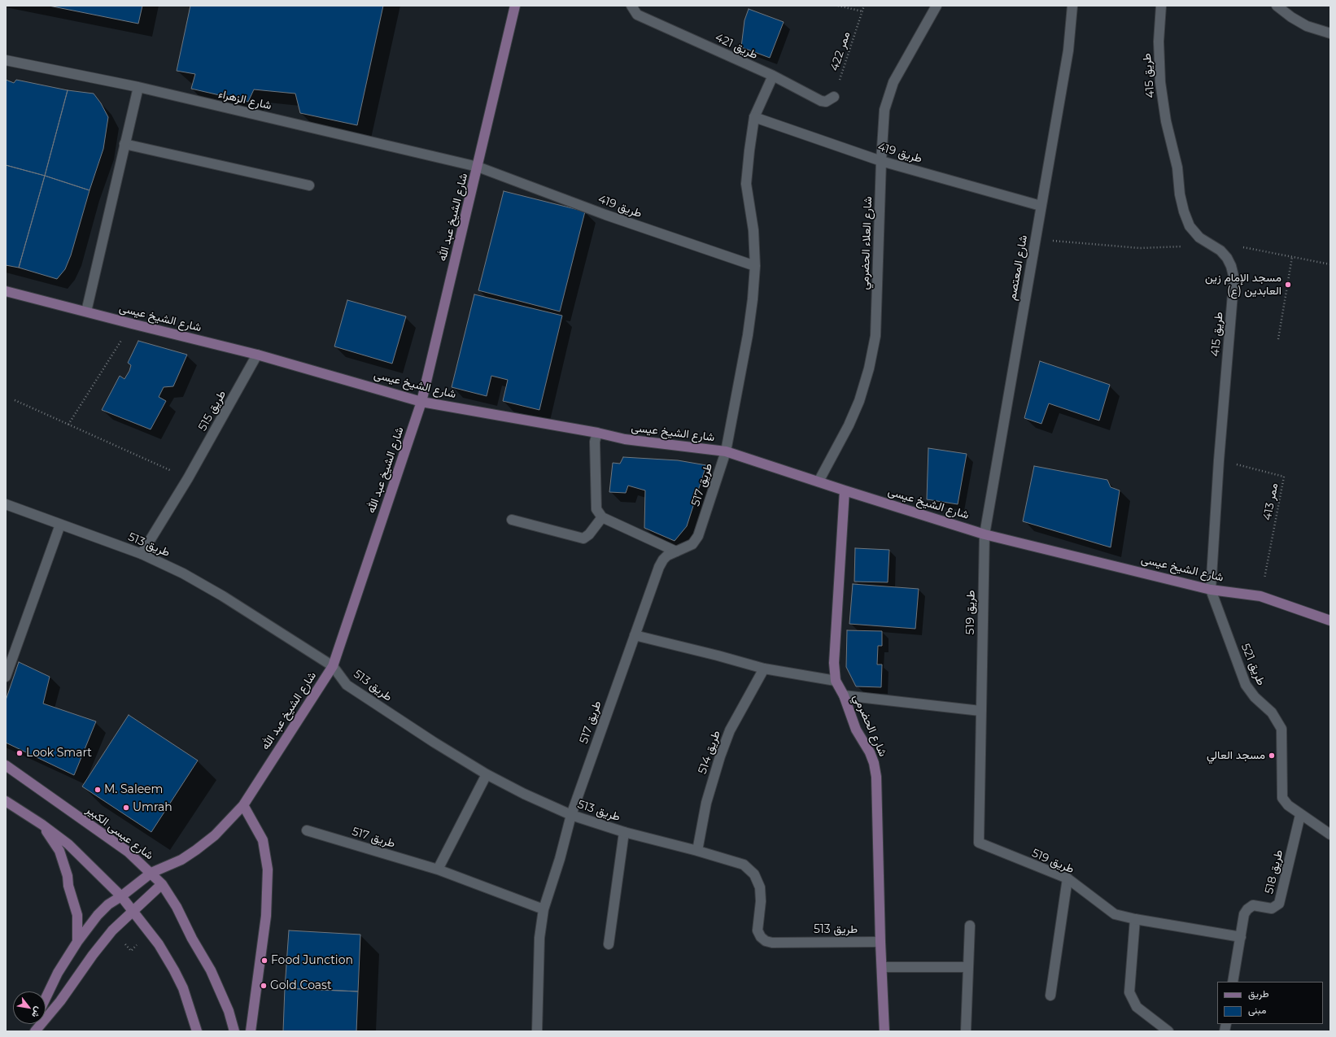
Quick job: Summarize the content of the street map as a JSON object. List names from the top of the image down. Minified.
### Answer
{"streets":{"street":["طريق 421","طريق 415","شارع الزهراء","طريق 419","شارع الشيخ عبد الله","شارع العلاء الحضرمي","شارع المعتصم","شارع الشيخ عيسى","طريق 515","طريق 517","طريق 513","طريق 519","طريق 521","شارع الحضرمي","طريق 514","شارع عيسى الكبير","طريق 518"],"path":["ممر 422","ممر 413"]},"crossings":[["طريق 421","ممر 422"],["طريق 415","شارع الشيخ عيسى"],["طريق 415","ممر 413"],["طريق 415","طريق 521"],["شارع الزهراء","طريق 419"],["شارع الزهراء","شارع الشيخ عبد الله"],["طريق 419","شارع الشيخ عبد الله"],["طريق 419","شارع العلاء الحضرمي"],["طريق 419","شارع المعتصم"],["شارع الشيخ عبد الله","شارع الشيخ عيسى"],["شارع الشيخ عبد الله","طريق 513"],["شارع الشيخ عبد الله","شارع عيسى الكبير"],["شارع العلاء الحضرمي","شارع الشيخ عيسى"],["شارع المعتصم","شارع الشيخ عيسى"],["شارع المعتصم","طريق 519"],["شارع الشيخ عيسى","طريق 515"],["شارع الشيخ عيسى","طريق 517"],["شارع الشيخ عيسى","ممر 413"],["شارع الشيخ عيسى","طريق 519"],["شارع الشيخ عيسى","طريق 521"],["شارع الشيخ عيسى","شارع الحضرمي"],["طريق 515","طريق 513"],["طريق 517","طريق 513"],["طريق 513","شارع الحضرمي"],["طريق 513","طريق 514"],["طريق 519","طريق 518"],["طريق 521","طريق 518"]],"places":["مسجد الإمام زين العابدين (ع)","Look Smart","مسجد العالي","M. Saleem","Umrah","Food Junction","Gold Coast"],"legend":["طريق","مبنى"],"north":"bottom right"}
